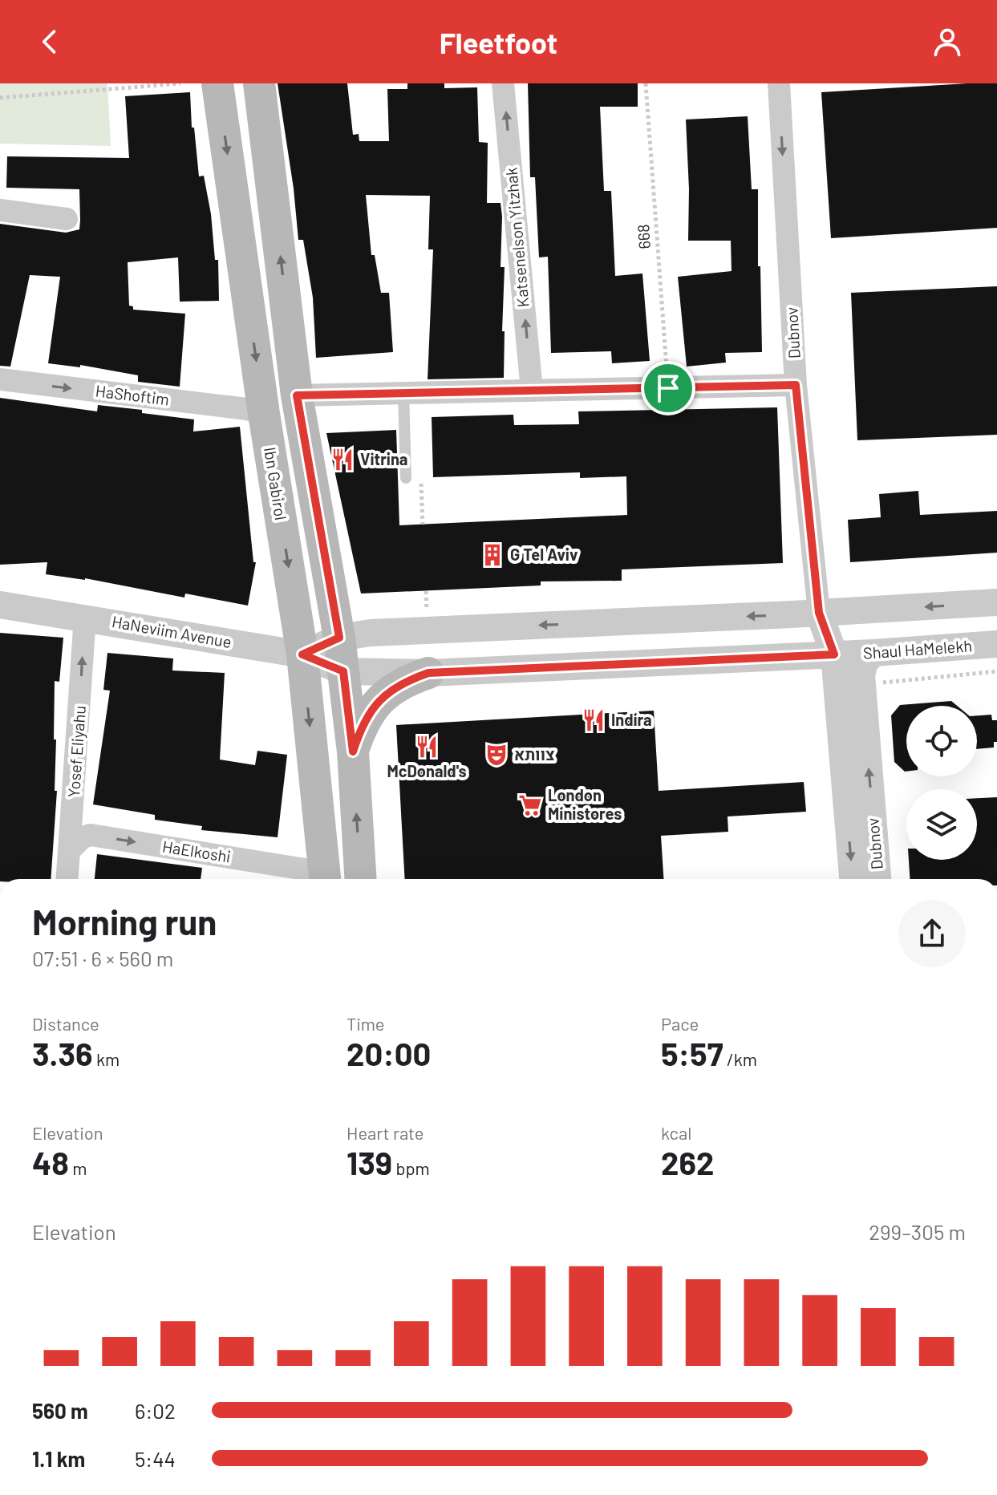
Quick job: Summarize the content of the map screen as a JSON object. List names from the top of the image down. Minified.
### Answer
{"streets":{"main road":["Ibn Gabirol"],"street":["Katsenelson Yitzhak","Dubnov","HaShoftim","HaNeviim Avenue","Shaul HaMelekh","Yosef Eliyahu","HaElkoshi"],"path":["668"]},"crossings":[["Dubnov","Shaul HaMelekh"],["HaShoftim","Ibn Gabirol"],["Ibn Gabirol","HaNeviim Avenue"],["Ibn Gabirol","Shaul HaMelekh"],["HaNeviim Avenue","Shaul HaMelekh"],["HaNeviim Avenue","Yosef Eliyahu"],["Yosef Eliyahu","HaElkoshi"]],"one_way":["Katsenelson Yitzhak","HaShoftim","Yosef Eliyahu","HaElkoshi"],"places":{"restaurant":["Vitrina","Indira","McDonald's"],"building":["G Tel Aviv"],"theatre":["צוותא"],"supermarket":["London Ministores"]},"page":{"header":"Fleetfoot","heading":["Morning run","07:51 · 6 × 560 m"],"stats":[["Distance","3.36 km"],["Time","20:00"],["Pace","5:57 /km"],["Elevation","48 m"],["Heart rate","139 bpm"],["kcal","262"]],"chart":["Elevation","299–305 m"],"list":[{"name":"560 m","note":"6:02"},{"name":"1.1 km","note":"5:44"}]}}
